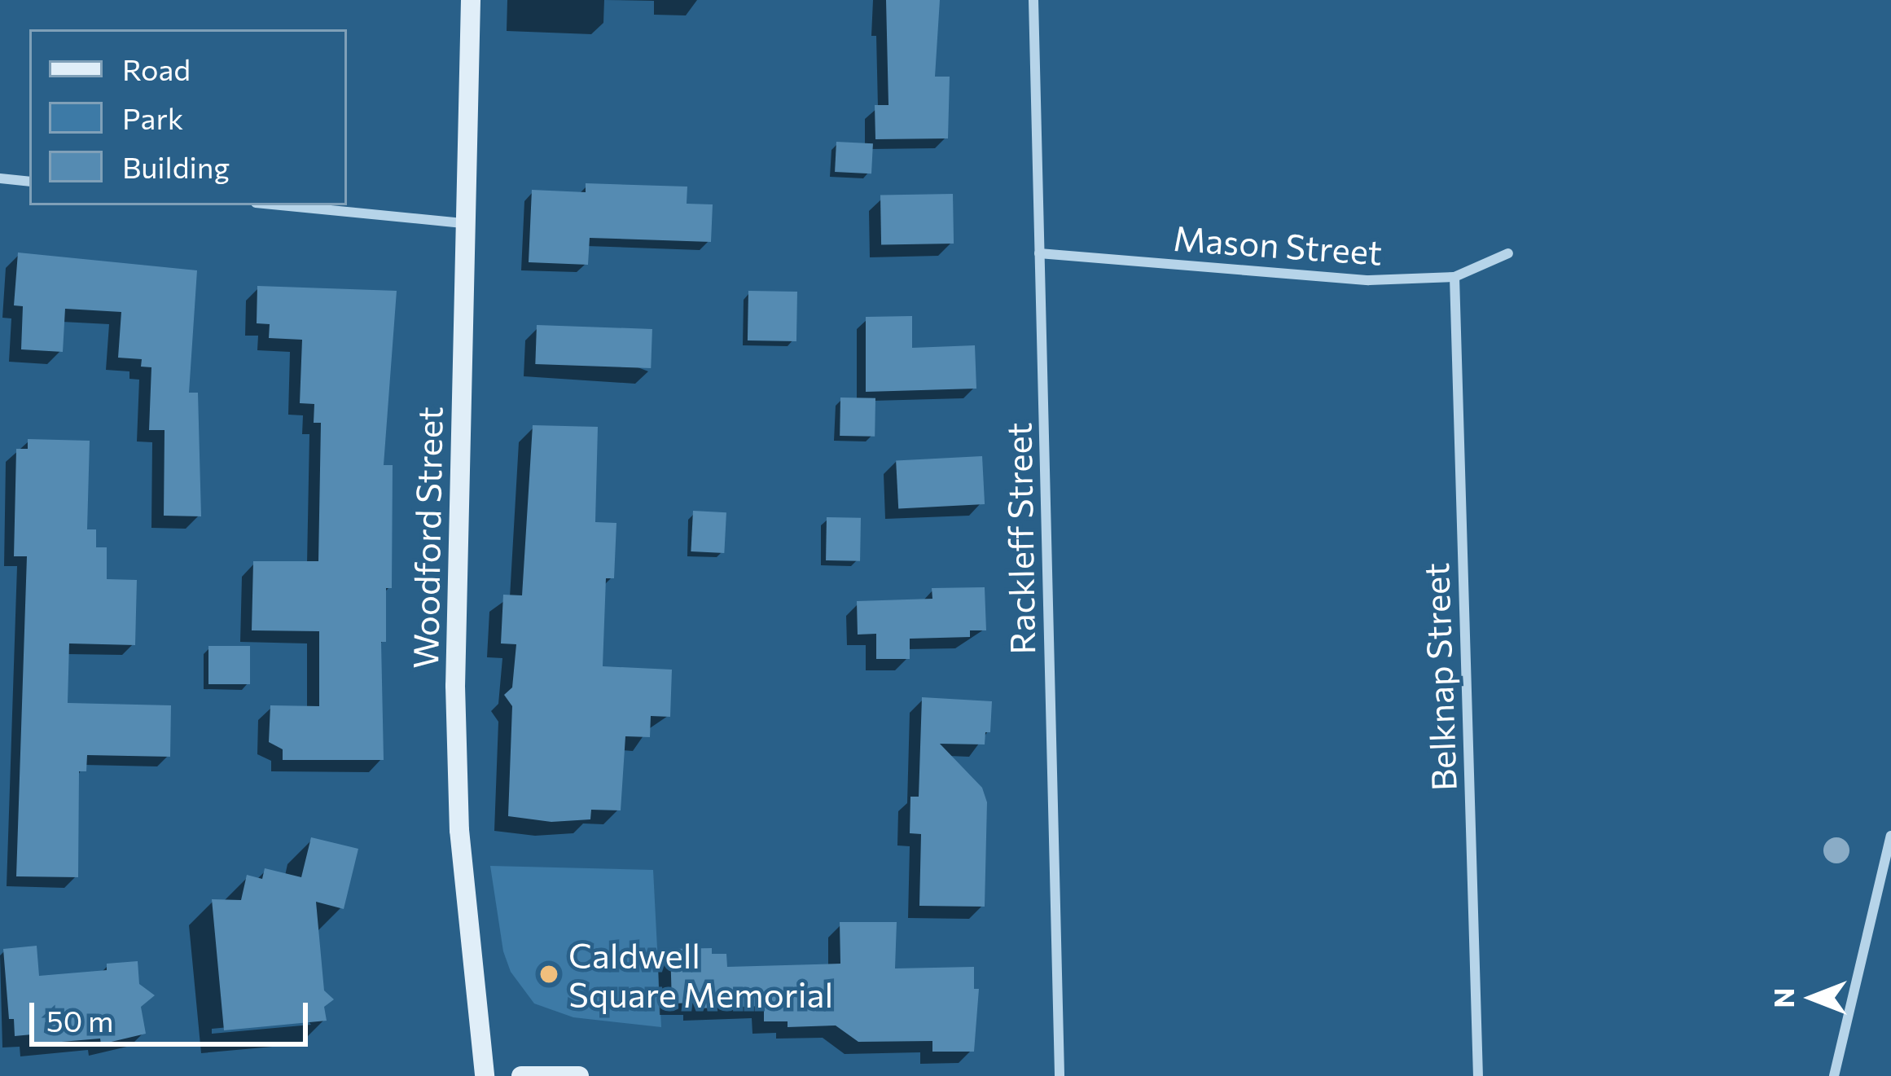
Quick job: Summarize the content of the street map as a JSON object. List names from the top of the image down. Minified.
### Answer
{"streets":{"main road":["Woodford Street"],"street":["Mason Street","Rackleff Street","Belknap Street"]},"crossings":[["Mason Street","Rackleff Street"],["Mason Street","Belknap Street"]],"places":["Caldwell Square Memorial"],"legend":["Road","Park","Building"],"scale_bar":"50 m","north":"left"}
